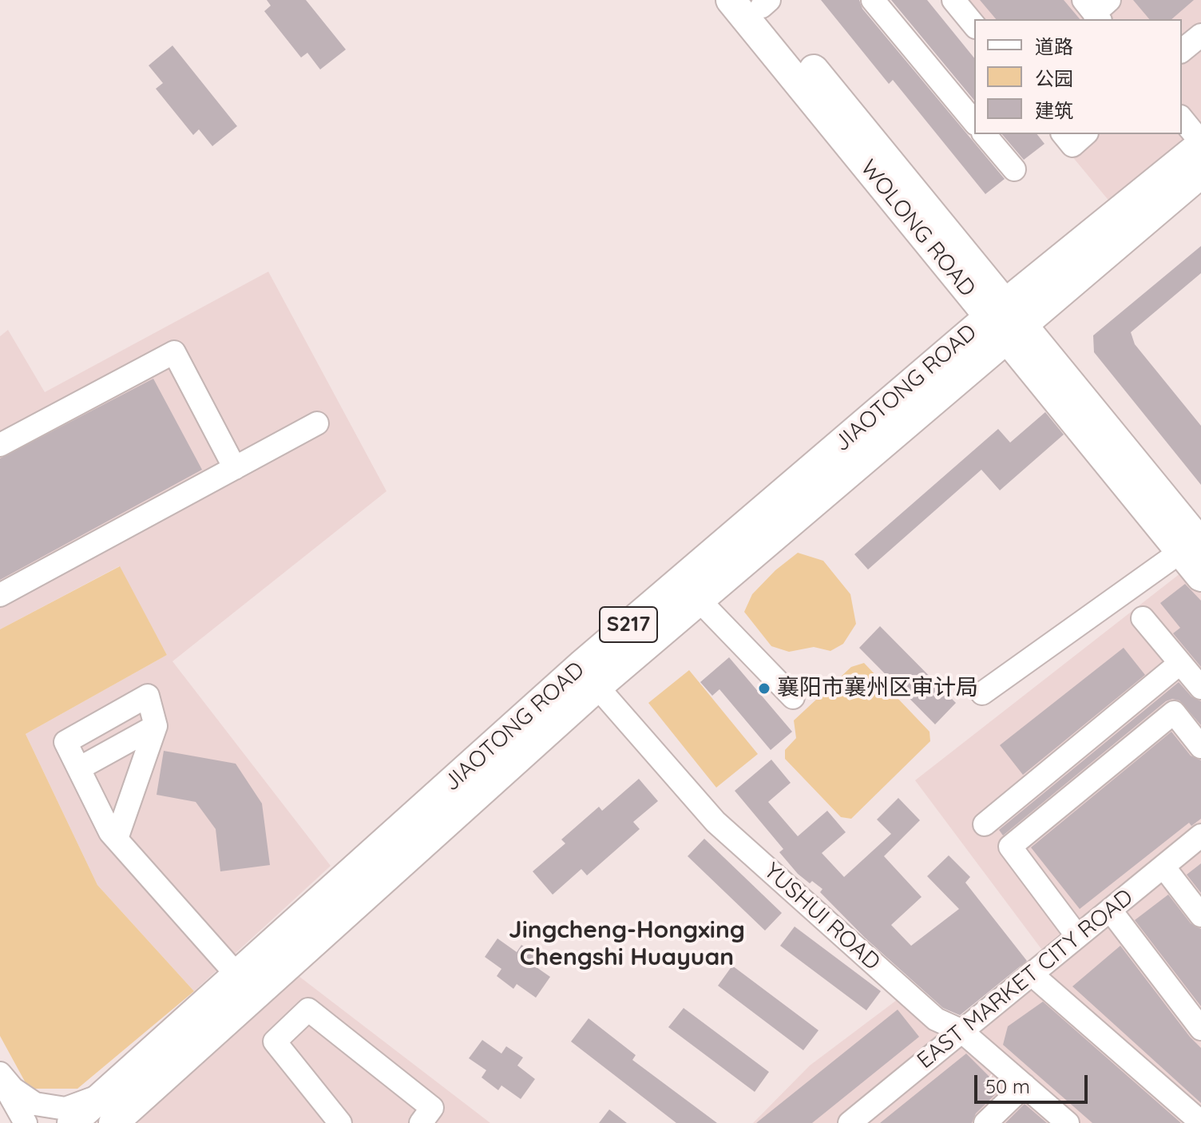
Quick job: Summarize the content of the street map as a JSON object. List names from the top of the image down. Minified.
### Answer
{"streets":{"main road":["WOLONG ROAD","JIAOTONG ROAD","S217"],"street":["YUSHUI ROAD","EAST MARKET CITY ROAD"]},"crossings":[["WOLONG ROAD","JIAOTONG ROAD"],["JIAOTONG ROAD","YUSHUI ROAD"],["YUSHUI ROAD","EAST MARKET CITY ROAD"]],"districts":["Jingcheng-Hongxing Chengshi Huayuan"],"places":["襄阳市襄州区审计局"],"legend":["道路","公园","建筑"],"scale_bar":"50 m"}
